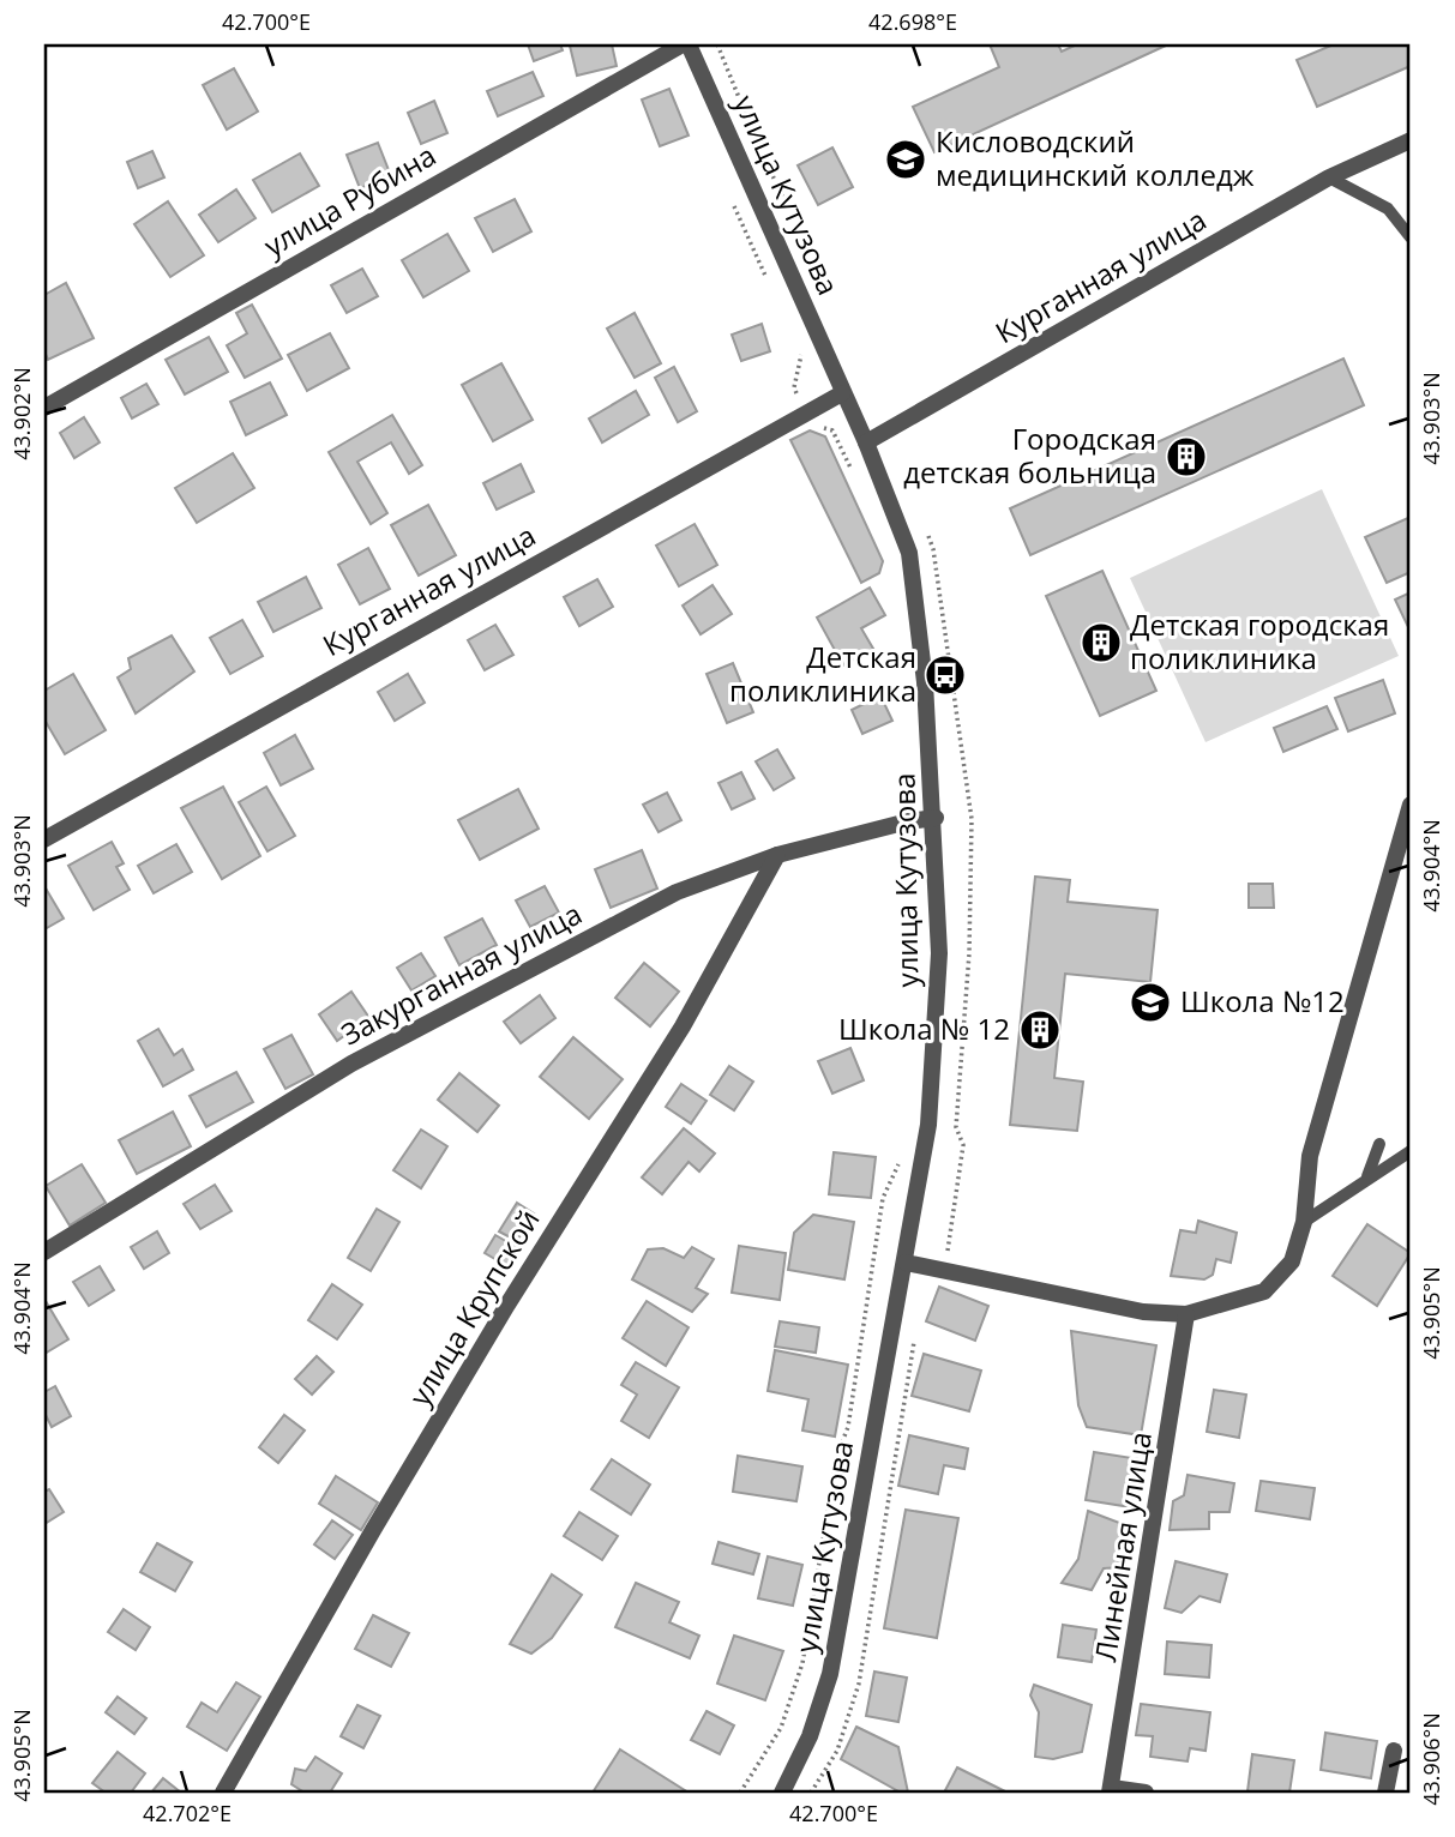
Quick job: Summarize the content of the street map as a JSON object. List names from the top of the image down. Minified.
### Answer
{"streets":{"street":["улица Кутузова","улица Рубина","Курганная улица","Закурганная улица","улица Крупской","Линейная улица"]},"crossings":[["улица Кутузова","улица Рубина"],["улица Кутузова","Курганная улица"],["улица Кутузова","Закурганная улица"],["Закурганная улица","улица Крупской"]],"places":{"school or university":["Кисловодский медицинский колледж","Школа №12"],"building":["Городская детская больница","Детская городская поликлиника","Школа № 12"],"bus stop":["Детская поликлиника"]},"coordinates":["42.700°E","42.698°E","43.902°N","43.903°N","43.904°N","43.905°N","43.906°N","42.702°E"]}
